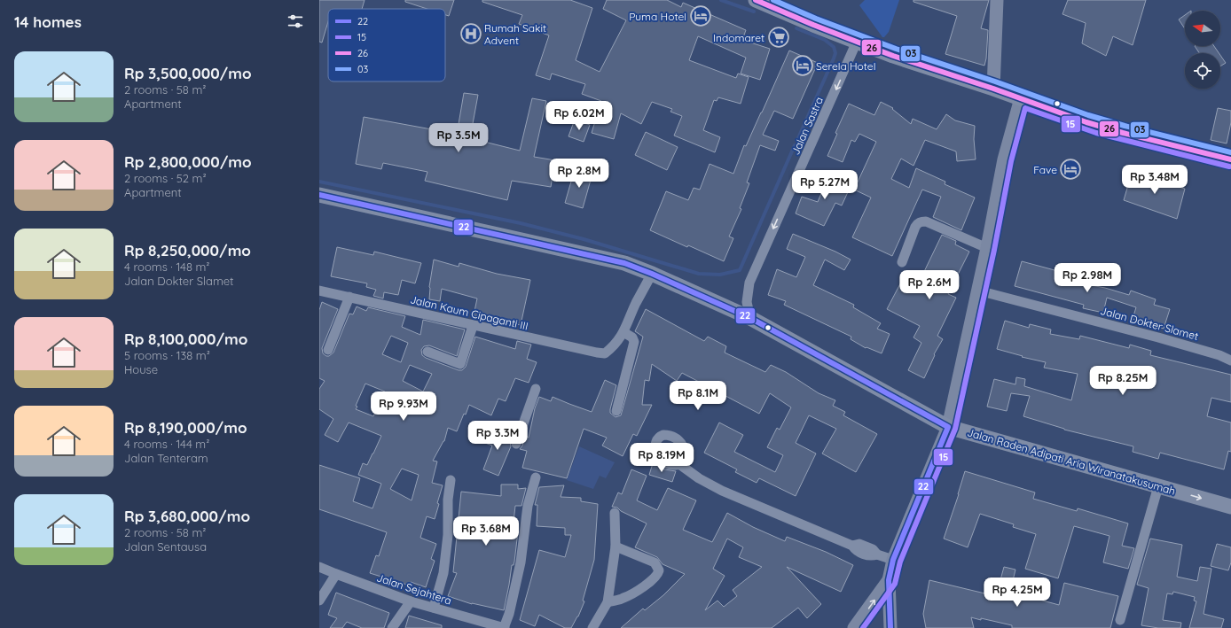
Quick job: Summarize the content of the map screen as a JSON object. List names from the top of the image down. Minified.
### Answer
{"streets":{"main road":["Jalan Raden Adipati Aria Wiranatakusumah"],"street":["Jalan Sastra","Jalan Kaum Cipaganti III","Jalan Dokter Slamet","Jalan Sejahtera"]},"crossings":[["Jalan Sastra","Jalan Raden Adipati Aria Wiranatakusumah"]],"one_way":["Jalan Sastra"],"places":{"hotel":["Puma Hotel","Serela Hotel","Fave"],"hospital":["Rumah Sakit Advent"],"supermarket":["Indomaret"]},"lines":["transit line 26","transit line 03","transit line 15","transit line 22"],"legend":["22","15","26","03"],"north":"left","page":{"heading":"14 homes","list":[{"name":"Rp 3,500,000/mo","note":"2 rooms · 58 m² · Apartment"},{"name":"Rp 2,800,000/mo","note":"2 rooms · 52 m² · Apartment"},{"name":"Rp 8,250,000/mo","note":"4 rooms · 148 m² · Jalan Dokter Slamet"},{"name":"Rp 8,100,000/mo","note":"5 rooms · 138 m² · House"},{"name":"Rp 8,190,000/mo","note":"4 rooms · 144 m² · Jalan Tenteram"},{"name":"Rp 3,680,000/mo","note":"2 rooms · 58 m² · Jalan Sentausa"}],"price":["Rp 6.02M","Rp 3.5M","Rp 2.8M","Rp 3.48M","Rp 5.27M","Rp 2.98M","Rp 2.6M","Rp 8.25M","Rp 8.1M","Rp 9.93M","Rp 3.3M","Rp 8.19M","Rp 3.68M","Rp 4.25M"]}}
